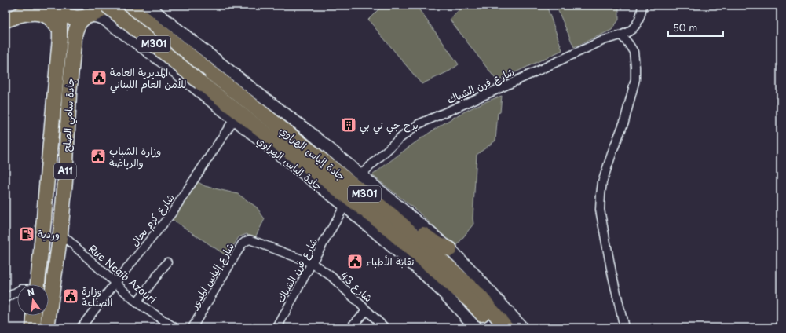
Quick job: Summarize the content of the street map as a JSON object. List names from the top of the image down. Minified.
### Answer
{"streets":{"highway":["M301","جادة سامي الصلح","جادة إلياس الهراوي","A11"],"street":["شارع فرن الشباك","جادة الياس الهراوي","شارع كرم ىحال","Rue Negib Azouri","شارع إلياس المدور","شارع 43"]},"crossings":[["شارع فرن الشباك","جادة إلياس الهراوي"],["شارع فرن الشباك","جادة الياس الهراوي"],["شارع فرن الشباك","شارع 43"],["جادة سامي الصلح","جادة الياس الهراوي"],["جادة سامي الصلح","Rue Negib Azouri"],["جادة الياس الهراوي","شارع كرم ىحال"],["شارع كرم ىحال","Rue Negib Azouri"],["شارع إلياس المدور","شارع 43"]],"places":{"public building":["المديرية العامة للأمن العام اللبناني","وزارة الشباب والرياضة","نقابة الأطباء","وزارة الصناعة"],"building":["برج جي تي بي"],"fuel station":["وردية"]},"scale_bar":"50 m","north":"top"}
